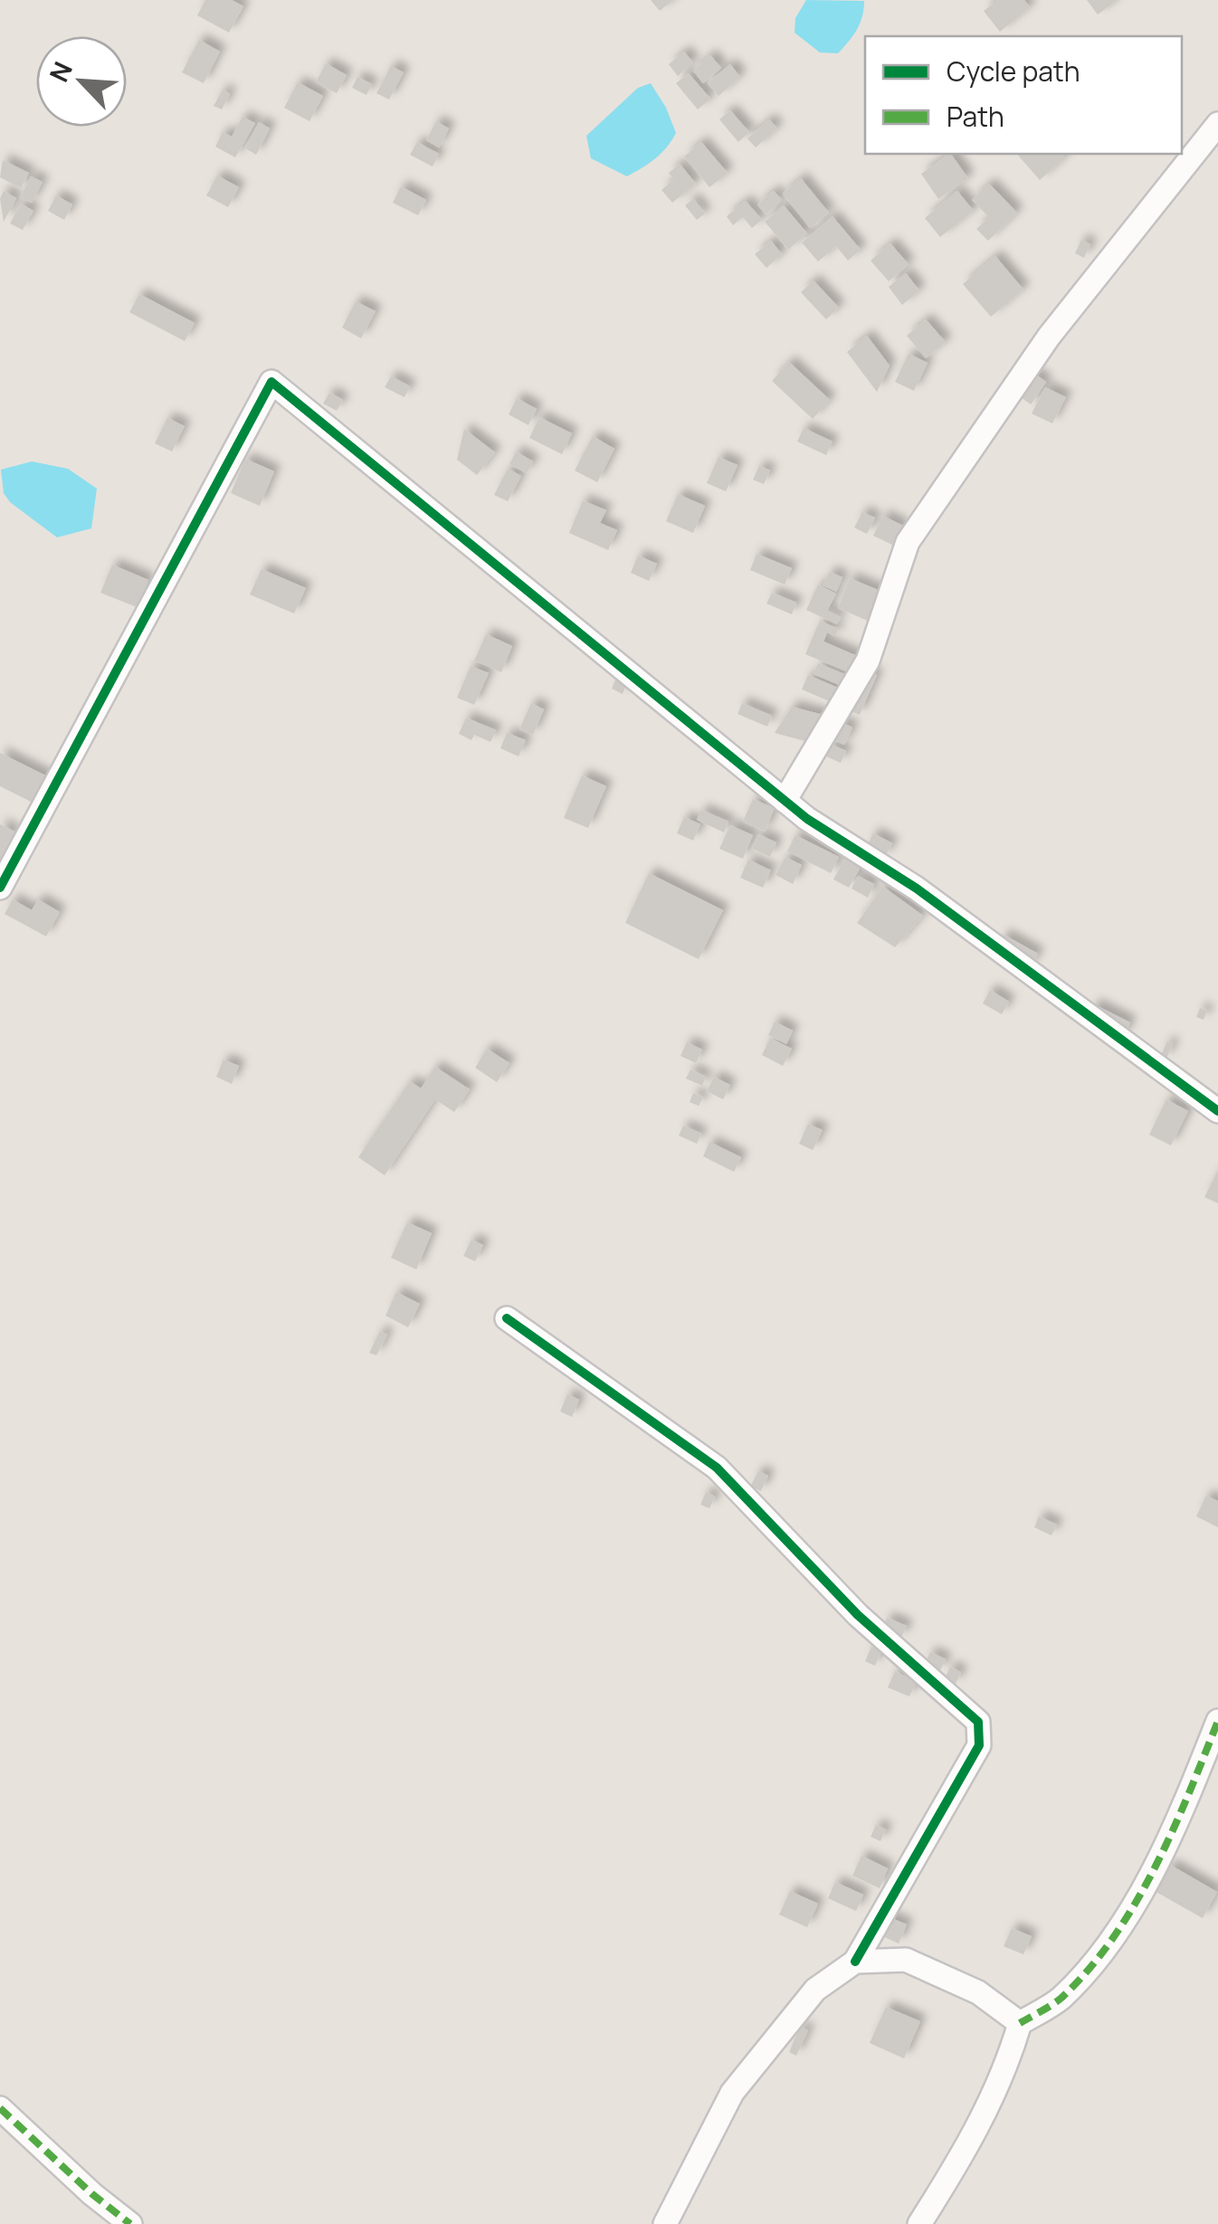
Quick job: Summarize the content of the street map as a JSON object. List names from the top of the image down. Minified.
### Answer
{"legend":["Cycle path","Path"],"north":"top left"}
